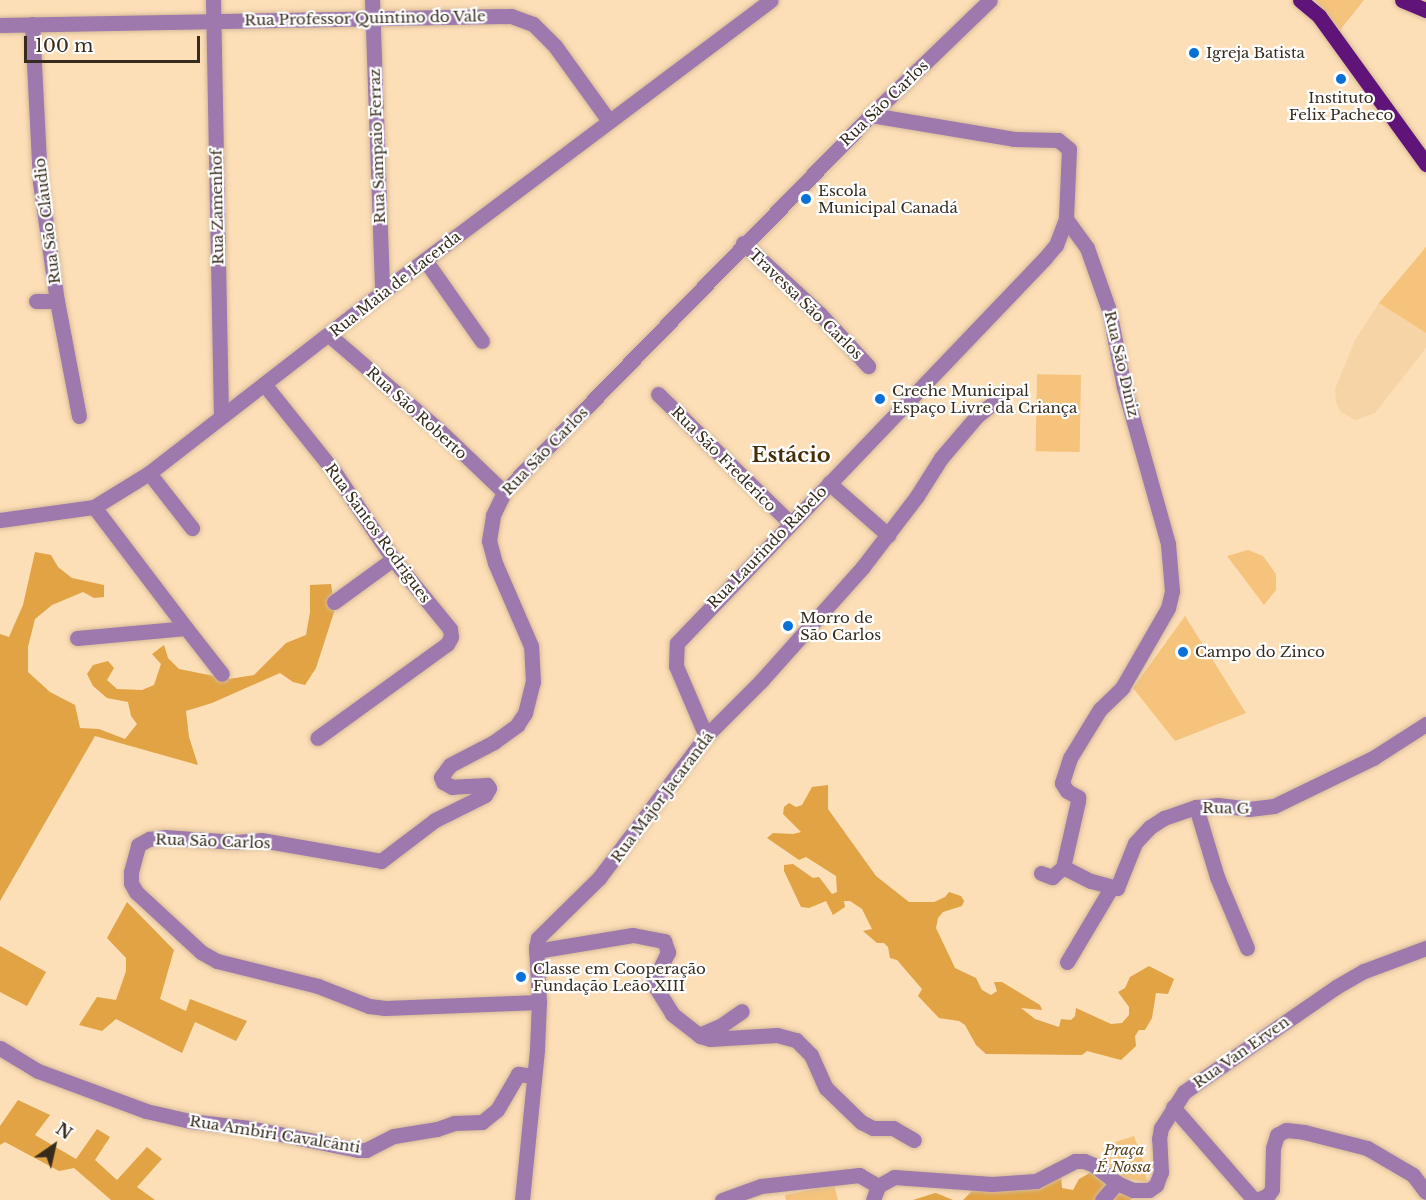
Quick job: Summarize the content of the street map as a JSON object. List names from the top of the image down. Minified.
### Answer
{"streets":{"street":["Rua Professor Quintino do Vale","Rua São Carlos","Rua Sampaio Ferraz","Rua Zamenhof","Rua São Cláudio","Rua Maia de Lacerda","Travessa São Carlos","Rua São Diniz","Rua São Roberto","Rua São Frederico","Rua Santos Rodrigues","Rua Laurindo Rabelo","Rua Major Jacarandá","Rua G","Rua Van Erven","Rua Ambíri Cavalcânti"]},"crossings":[["Rua Professor Quintino do Vale","Rua Sampaio Ferraz"],["Rua Professor Quintino do Vale","Rua Zamenhof"],["Rua Professor Quintino do Vale","Rua São Cláudio"],["Rua Professor Quintino do Vale","Rua Maia de Lacerda"],["Rua São Carlos","Travessa São Carlos"],["Rua São Carlos","Rua São Roberto"],["Rua Sampaio Ferraz","Rua Maia de Lacerda"],["Rua Zamenhof","Rua Maia de Lacerda"],["Rua Maia de Lacerda","Rua São Roberto"],["Rua Maia de Lacerda","Rua Santos Rodrigues"],["Rua São Diniz","Rua Laurindo Rabelo"],["Rua São Frederico","Rua Laurindo Rabelo"],["Rua Laurindo Rabelo","Rua Major Jacarandá"]],"districts":["Estácio"],"parks":["Praça É Nossa"],"places":["Igreja Batista","Instituto Felix Pacheco","Escola Municipal Canadá","Creche Municipal Espaço Livre da Criança","Morro de São Carlos","Campo do Zinco","Classe em Cooperação Fundação Leão XIII"],"scale_bar":"100 m","north":"top right"}
